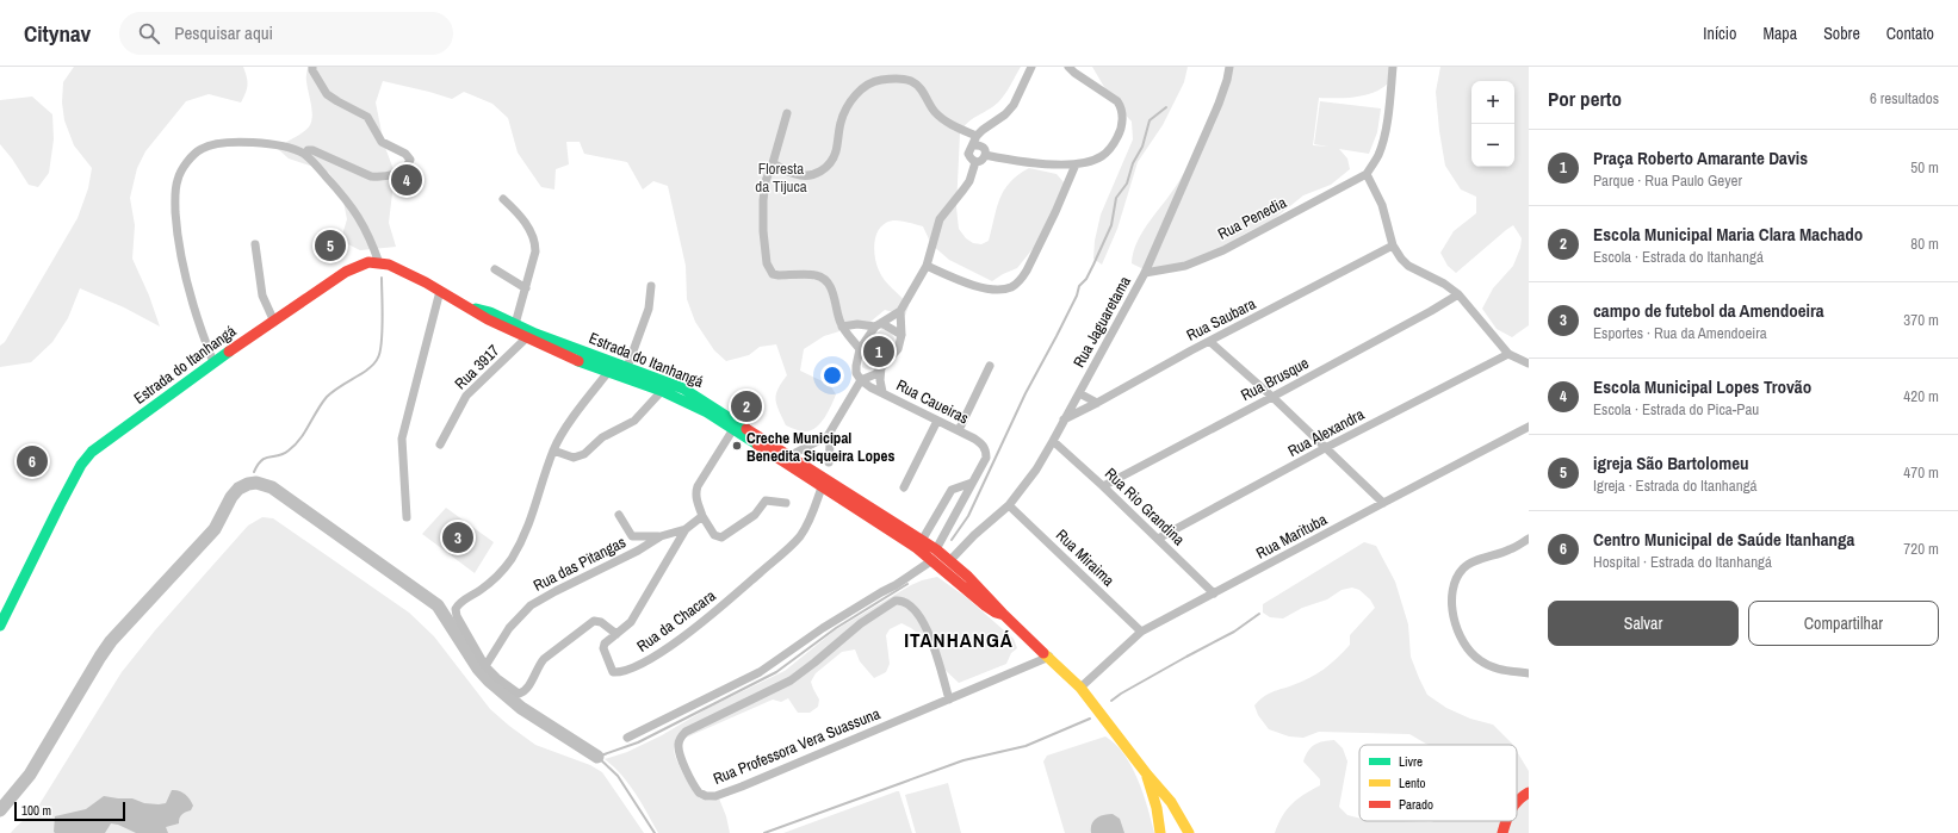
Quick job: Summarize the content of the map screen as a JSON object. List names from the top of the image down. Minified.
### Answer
{"streets":{"main road":["Estrada do Itanhangá"],"street":["Rua Penedia","Rua Saubara","Rua Jaguaretama","Rua 3917","Rua Brusque","Rua Caueiras","Rua Alexandra","Rua Rio Grandina","Rua Marituba","Rua Miraima","Rua das Pitangas","Rua da Chacara","Rua Professora Vera Suassuna"]},"crossings":[["Rua Penedia","Rua Jaguaretama"],["Rua Saubara","Rua Jaguaretama"],["Rua Jaguaretama","Estrada do Itanhangá"],["Rua Jaguaretama","Rua Rio Grandina"],["Rua Jaguaretama","Rua Miraima"],["Estrada do Itanhangá","Rua 3917"],["Estrada do Itanhangá","Rua Marituba"],["Estrada do Itanhangá","Rua da Chacara"],["Estrada do Itanhangá","Rua Professora Vera Suassuna"],["Rua Brusque","Rua Rio Grandina"],["Rua Alexandra","Rua Rio Grandina"],["Rua Rio Grandina","Rua Marituba"],["Rua Marituba","Rua Miraima"],["Rua das Pitangas","Rua da Chacara"]],"districts":["ITANHANGÁ"],"parks":["Floresta da Tijuca"],"places":["Creche Municipal Benedita Siqueira Lopes"],"legend":["Livre","Lento","Parado"],"scale_bar":"100 m","page":{"header":"Citynav","search":"Pesquisar aqui","nav":["Início","Mapa","Sobre","Contato"],"heading":["Por perto","6 resultados"],"map_buttons":["+","−"],"list":[{"mark":"1","name":"Praça Roberto Amarante Davis","note":"Parque · Rua Paulo Geyer","value":"50 m"},{"mark":"2","name":"Escola Municipal Maria Clara Machado","note":"Escola · Estrada do Itanhangá","value":"80 m"},{"mark":"3","name":"campo de futebol da Amendoeira","note":"Esportes · Rua da Amendoeira","value":"370 m"},{"mark":"4","name":"Escola Municipal Lopes Trovão","note":"Escola · Estrada do Pica-Pau","value":"420 m"},{"mark":"5","name":"igreja São Bartolomeu","note":"Igreja · Estrada do Itanhangá","value":"470 m"},{"mark":"6","name":"Centro Municipal de Saúde Itanhanga","note":"Hospital · Estrada do Itanhangá","value":"720 m"}],"pins":["4","5","1","2","6","3"],"buttons":["Salvar","Compartilhar"],"scale":"100 m"}}
